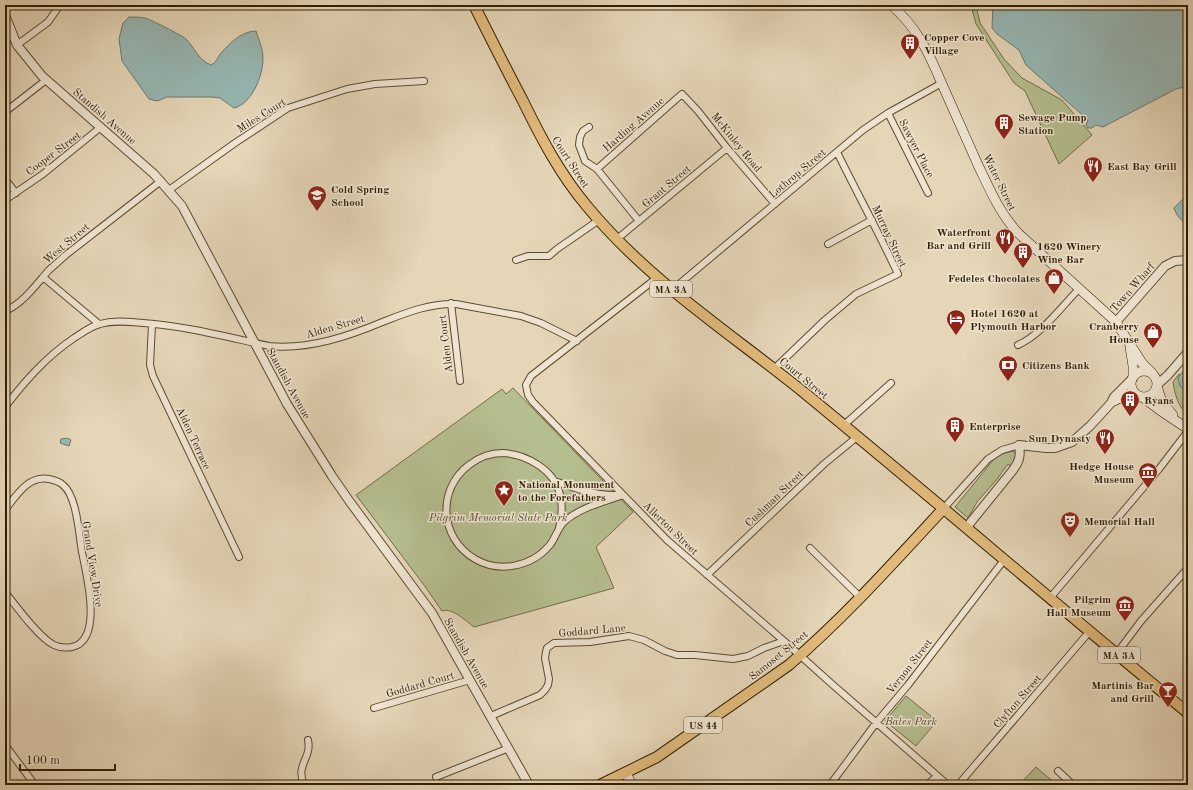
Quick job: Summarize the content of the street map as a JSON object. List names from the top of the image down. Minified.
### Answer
{"streets":{"main road":["Court Street","Water Street","MA 3A","Samoset Street","US 44"],"street":["Miles Court","Standish Avenue","Harding Avenue","McKinley Road","Sawyer Place","Cooper Street","Lothrop Street","Grant Street","Murray Street","West Street","Town Wharf","Alden Street","Alden Court","Alden Terrace","Cushman Street","Allerton Street","Grand View Drive","Goddard Lane","Vernon Street","Goddard Court","Clyfton Street"]},"crossings":[["Miles Court","Standish Avenue"],["Standish Avenue","Cooper Street"],["Standish Avenue","West Street"],["Standish Avenue","Alden Street"],["Standish Avenue","Goddard Lane"],["Standish Avenue","Goddard Court"],["Harding Avenue","McKinley Road"],["McKinley Road","Lothrop Street"],["McKinley Road","Grant Street"],["Sawyer Place","Lothrop Street"],["Court Street","Lothrop Street"],["Court Street","Grant Street"],["Court Street","Murray Street"],["Court Street","Cushman Street"],["Court Street","Allerton Street"],["Court Street","Samoset Street"],["Court Street","Vernon Street"],["Court Street","Clyfton Street"],["Lothrop Street","Water Street"],["Lothrop Street","Murray Street"],["Water Street","Town Wharf"],["West Street","Alden Street"],["Alden Street","Alden Court"],["Alden Street","Alden Terrace"],["Alden Street","Allerton Street"],["Cushman Street","Allerton Street"],["Allerton Street","Goddard Lane"],["Allerton Street","Samoset Street"],["Allerton Street","Vernon Street"]],"parks":["Pilgrim Memorial State Park","Bates Park"],"places":{"building":["Copper Cove Village","Sewage Pump Station","1620 Winery Wine Bar","Ryans","Enterprise"],"restaurant":["East Bay Grill","Waterfront Bar and Grill","Sun Dynasty"],"school or university":["Cold Spring School"],"shop":["Fedeles Chocolates","Cranberry House"],"hotel":["Hotel 1620 at Plymouth Harbor"],"bank":["Citizens Bank"],"museum":["Hedge House Museum","Pilgrim Hall Museum"],"place":["National Monument to the Forefathers"],"theatre":["Memorial Hall"],"bar":["Martinis Bar and Grill"]},"scale_bar":"100 m"}
